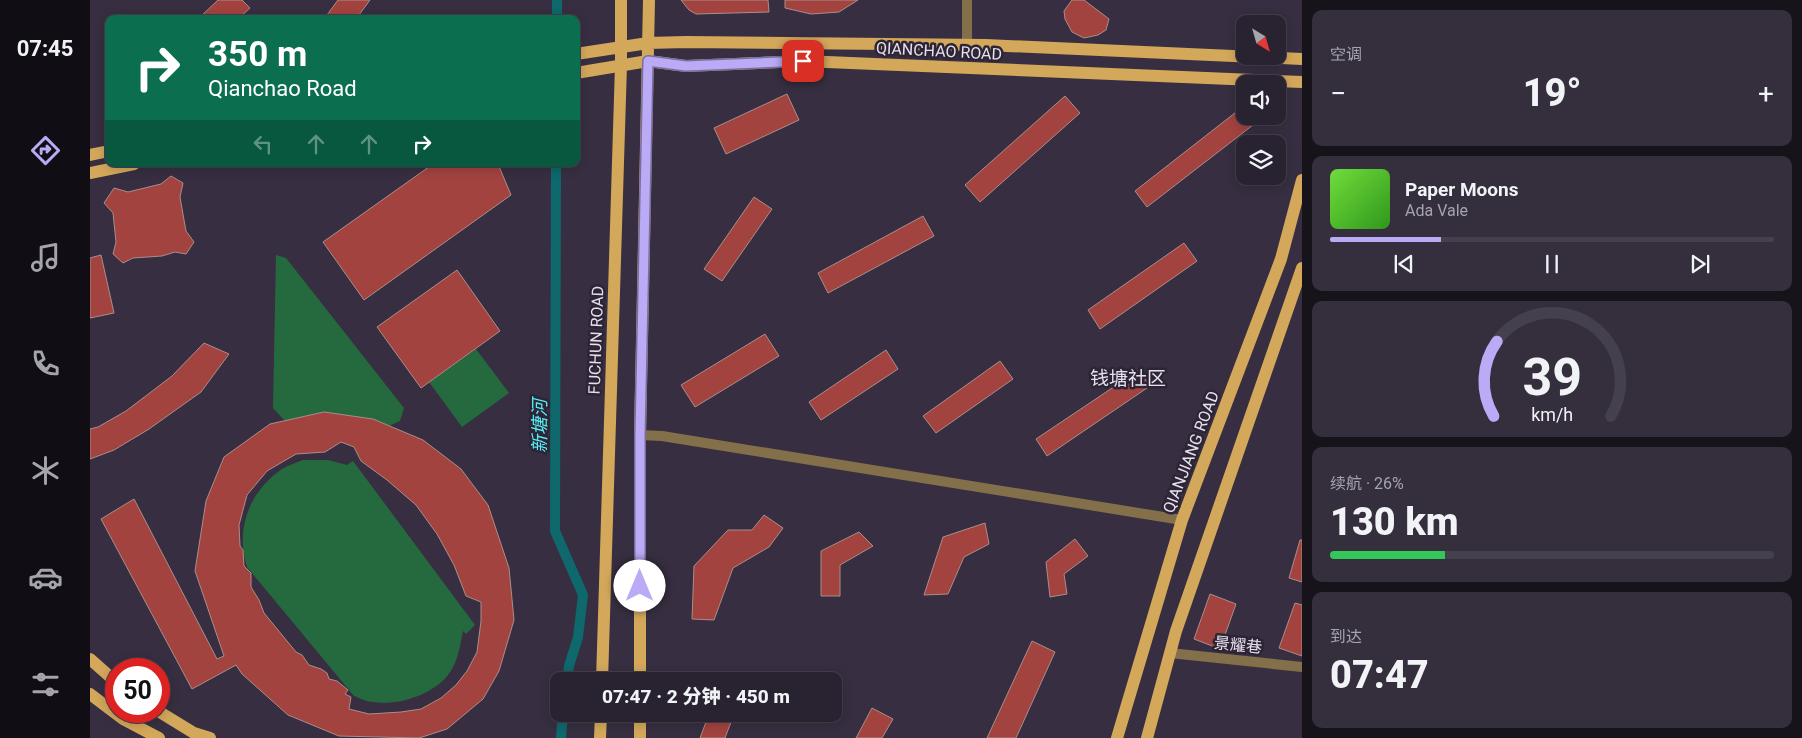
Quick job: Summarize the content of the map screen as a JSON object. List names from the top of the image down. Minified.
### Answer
{"streets":{"main road":["QIANCHAO ROAD","FUCHUN ROAD","QIANJIANG ROAD"],"street":["景耀巷"]},"crossings":[["QIANCHAO ROAD","FUCHUN ROAD"]],"districts":["钱塘社区"],"water":["新塘河"],"north":"bottom right","page":{"tabs":"07:45","tile":["空调",["续航 · 26%","130 km"],["到达","07:47"]],"turn":["350 m","Qianchao Road"],"heat":["−","19°","+"],"song":["Paper Moons","Ada Vale"],"limit":"50","trip":"07:47 · 2 分钟 · 450 m","gauge":["39","km/h"]}}
